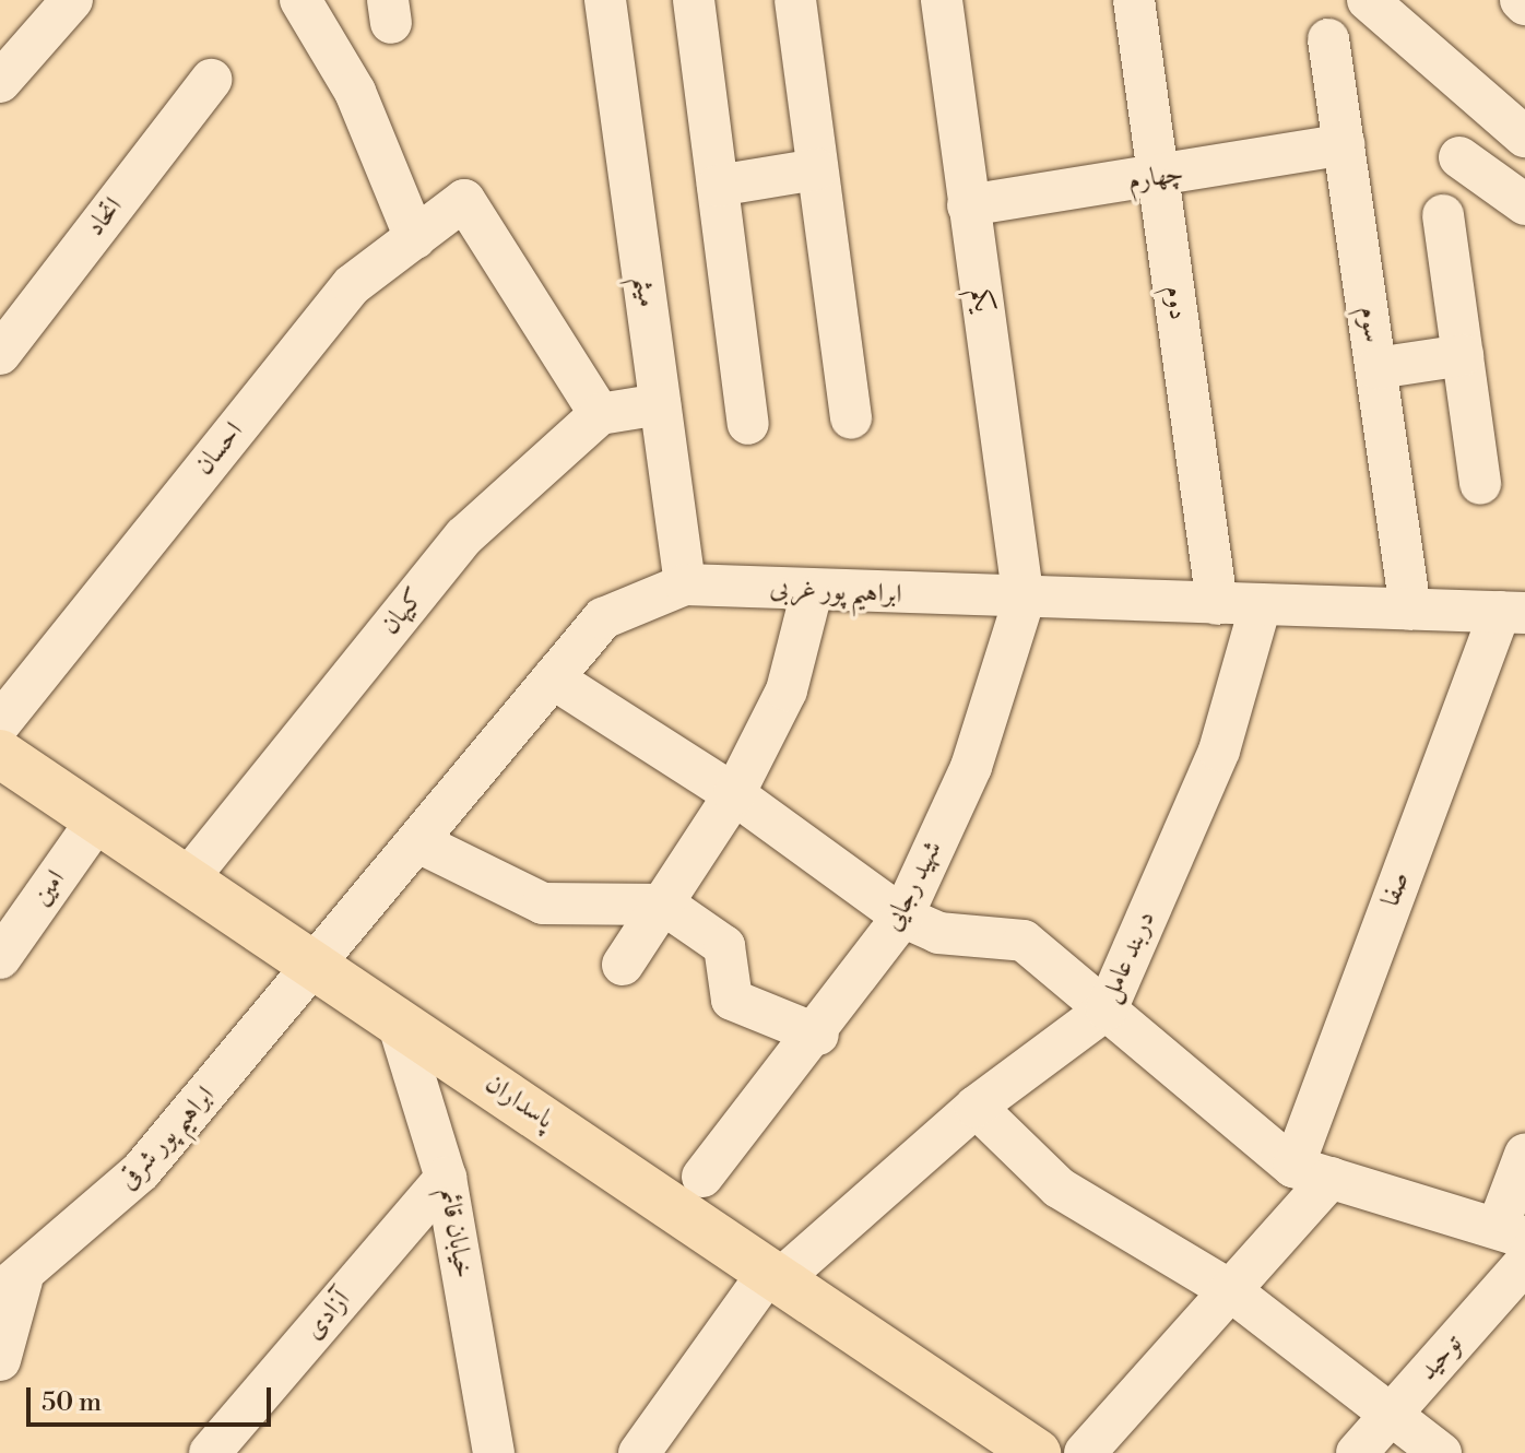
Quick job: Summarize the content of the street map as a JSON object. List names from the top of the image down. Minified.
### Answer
{"streets":{"main road":["پاسداران"],"street":["چهارم","اتحاد","میثم","یکم","دوم","سوم","احسان","ابراهیم پور غربی","کیهان","شهید رجایی","امین","صفا","دربند عامل","ابراهیم پور شرقی","خیابان قائم","آزادی","توحید"]},"crossings":[["چهارم","یکم"],["چهارم","دوم"],["چهارم","سوم"],["میثم","ابراهیم پور غربی"],["یکم","ابراهیم پور غربی"],["یکم","شهید رجایی"],["دوم","ابراهیم پور غربی"],["سوم","ابراهیم پور غربی"],["احسان","کیهان"],["ابراهیم پور غربی","شهید رجایی"],["ابراهیم پور غربی","صفا"],["ابراهیم پور غربی","دربند عامل"],["ابراهیم پور غربی","پاسداران"],["ابراهیم پور غربی","ابراهیم پور شرقی"],["کیهان","پاسداران"],["امین","پاسداران"],["دربند عامل","پاسداران"],["پاسداران","ابراهیم پور شرقی"],["پاسداران","خیابان قائم"],["خیابان قائم","آزادی"]],"scale_bar":"50 m"}
